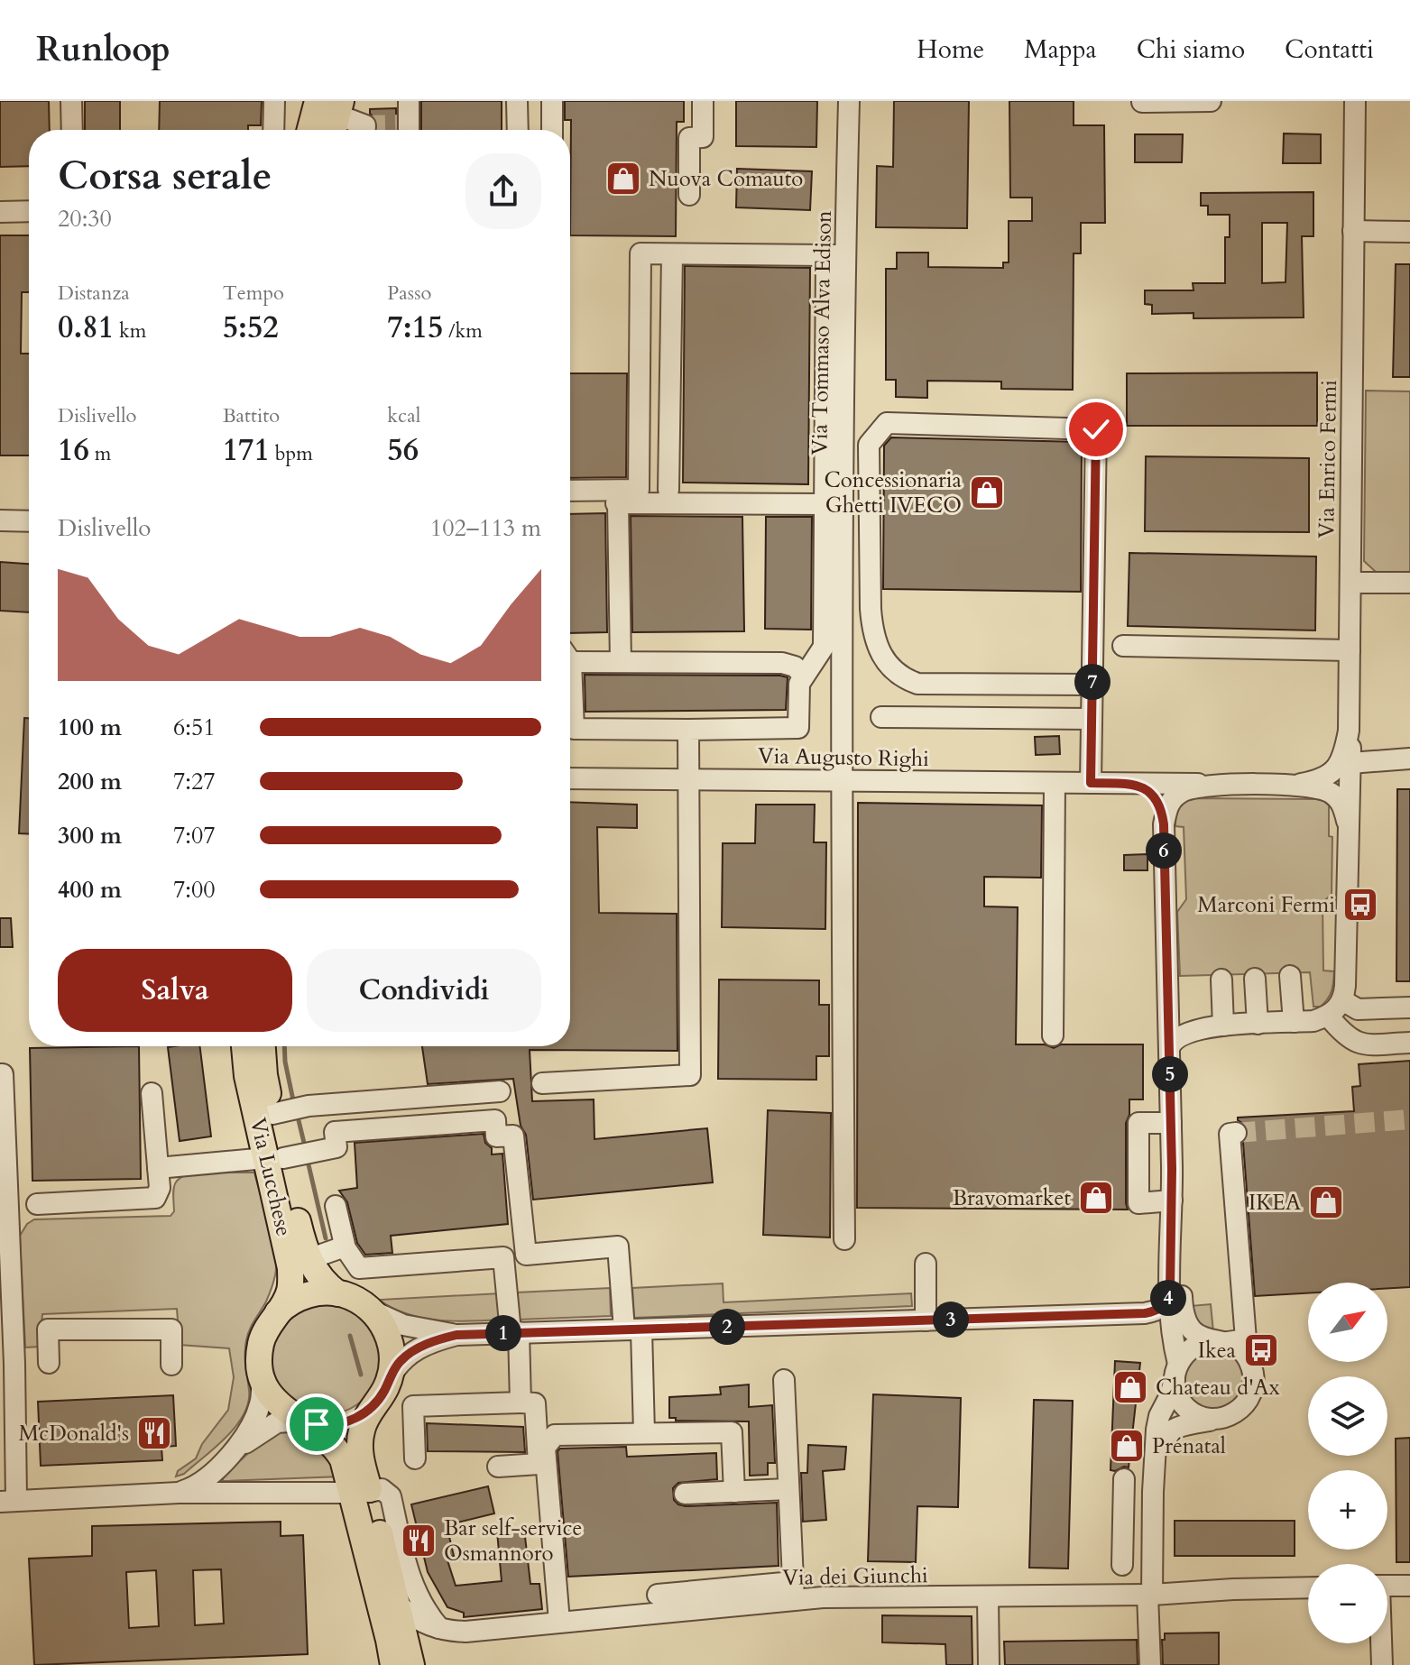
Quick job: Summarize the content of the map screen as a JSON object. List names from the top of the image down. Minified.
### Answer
{"streets":{"main road":["Via Lucchese"],"street":["Via Tommaso Alva Edison","Via Enrico Fermi","Via Augusto Righi","Via dei Giunchi"]},"crossings":[["Via Tommaso Alva Edison","Via Augusto Righi"],["Via Enrico Fermi","Via Augusto Righi"]],"places":{"shop":["Nuova Comauto","Concessionaria Ghetti IVECO","Bravomarket","IKEA","Chateau d'Ax","Prénatal"],"bus stop":["Marconi Fermi","Ikea"],"restaurant":["McDonald's","Bar self-service Osmannoro"]},"north":"top right","page":{"header":"Runloop","nav":["Home","Mappa","Chi siamo","Contatti"],"heading":["Corsa serale","20:30"],"stats":[["Distanza","0.81 km"],["Tempo","5:52"],["Passo","7:15 /km"],["Dislivello","16 m"],["Battito","171 bpm"],["kcal","56"]],"chart":["Dislivello","102–113 m"],"pins":["7","6","5","4","3","2","1"],"list":[{"name":"100 m","note":"6:51"},{"name":"200 m","note":"7:27"},{"name":"300 m","note":"7:07"},{"name":"400 m","note":"7:00"}],"buttons":["Salva","Condividi"],"map_buttons":["+","−"]}}
